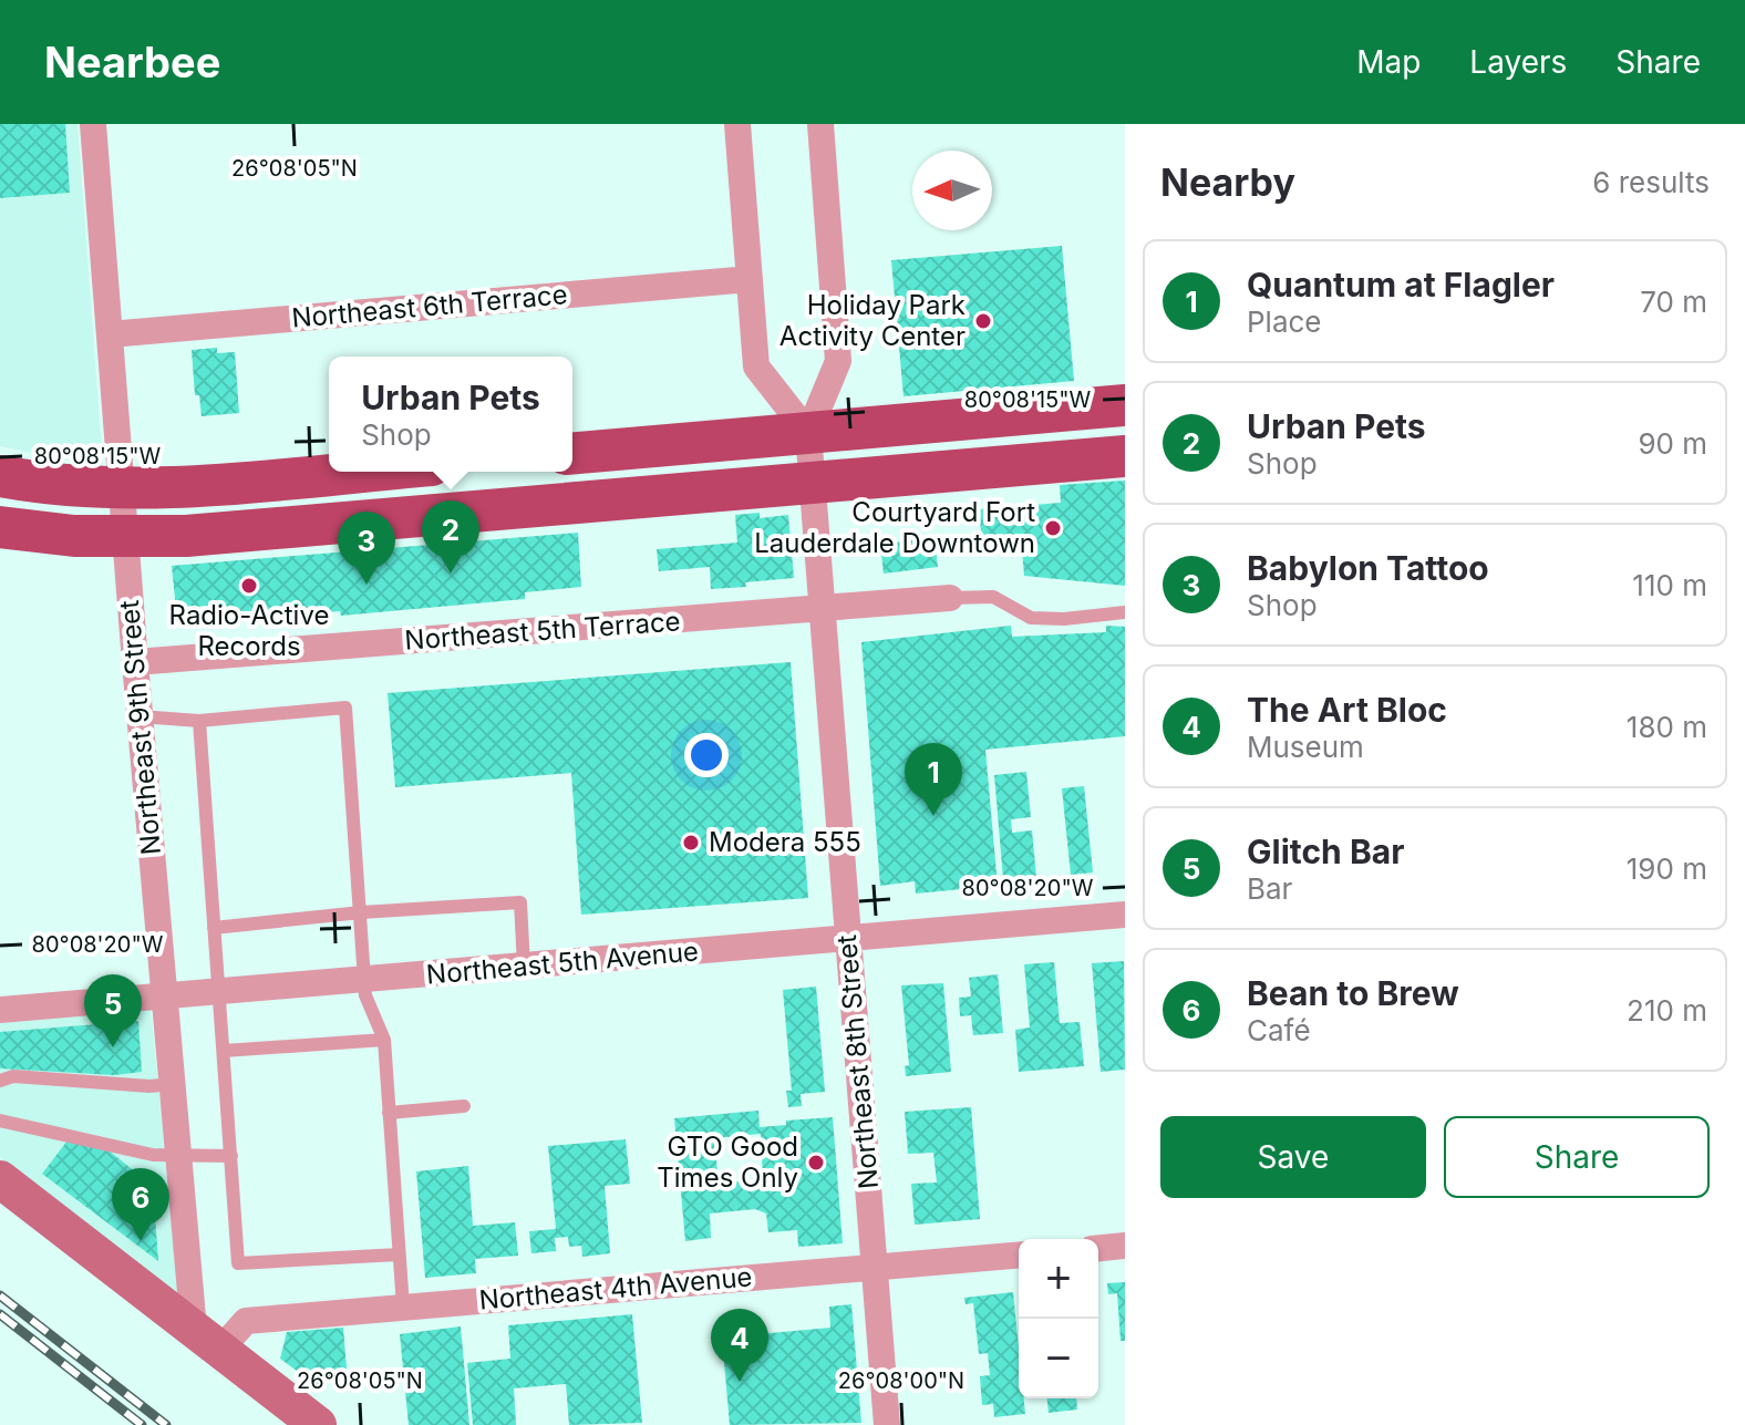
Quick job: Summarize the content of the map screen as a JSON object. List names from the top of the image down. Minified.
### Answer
{"streets":{"street":["Northeast 6th Terrace","Northeast 5th Terrace","Northeast 9th Street","Northeast 5th Avenue","Northeast 8th Street","Northeast 4th Avenue"]},"crossings":[["Northeast 6th Terrace","Northeast 9th Street"],["Northeast 5th Terrace","Northeast 9th Street"],["Northeast 5th Terrace","Northeast 8th Street"],["Northeast 9th Street","Northeast 5th Avenue"],["Northeast 9th Street","Northeast 4th Avenue"],["Northeast 5th Avenue","Northeast 8th Street"],["Northeast 8th Street","Northeast 4th Avenue"]],"places":["Holiday Park Activity Center","Courtyard Fort Lauderdale Downtown","Radio-Active Records","Modera 555","GTO Good Times Only"],"north":"left","page":{"header":"Nearbee","nav":["Map","Layers","Share"],"heading":["Nearby","6 results"],"list":[{"mark":"1","name":"Quantum at Flagler","note":"Place","value":"70 m"},{"mark":"2","name":"Urban Pets","note":"Shop","value":"90 m"},{"mark":"3","name":"Babylon Tattoo","note":"Shop","value":"110 m"},{"mark":"4","name":"The Art Bloc","note":"Museum","value":"180 m"},{"mark":"5","name":"Glitch Bar","note":"Bar","value":"190 m"},{"mark":"6","name":"Bean to Brew","note":"Café","value":"210 m"}],"popup":["Urban Pets","Shop"],"pins":["2","3","1","5","6","4"],"buttons":["Save","Share"],"map_buttons":["+","−"]},"coordinates":["26°08'05\"N","80°08'15\"W","80°08'20\"W","26°08'00\"N"]}
